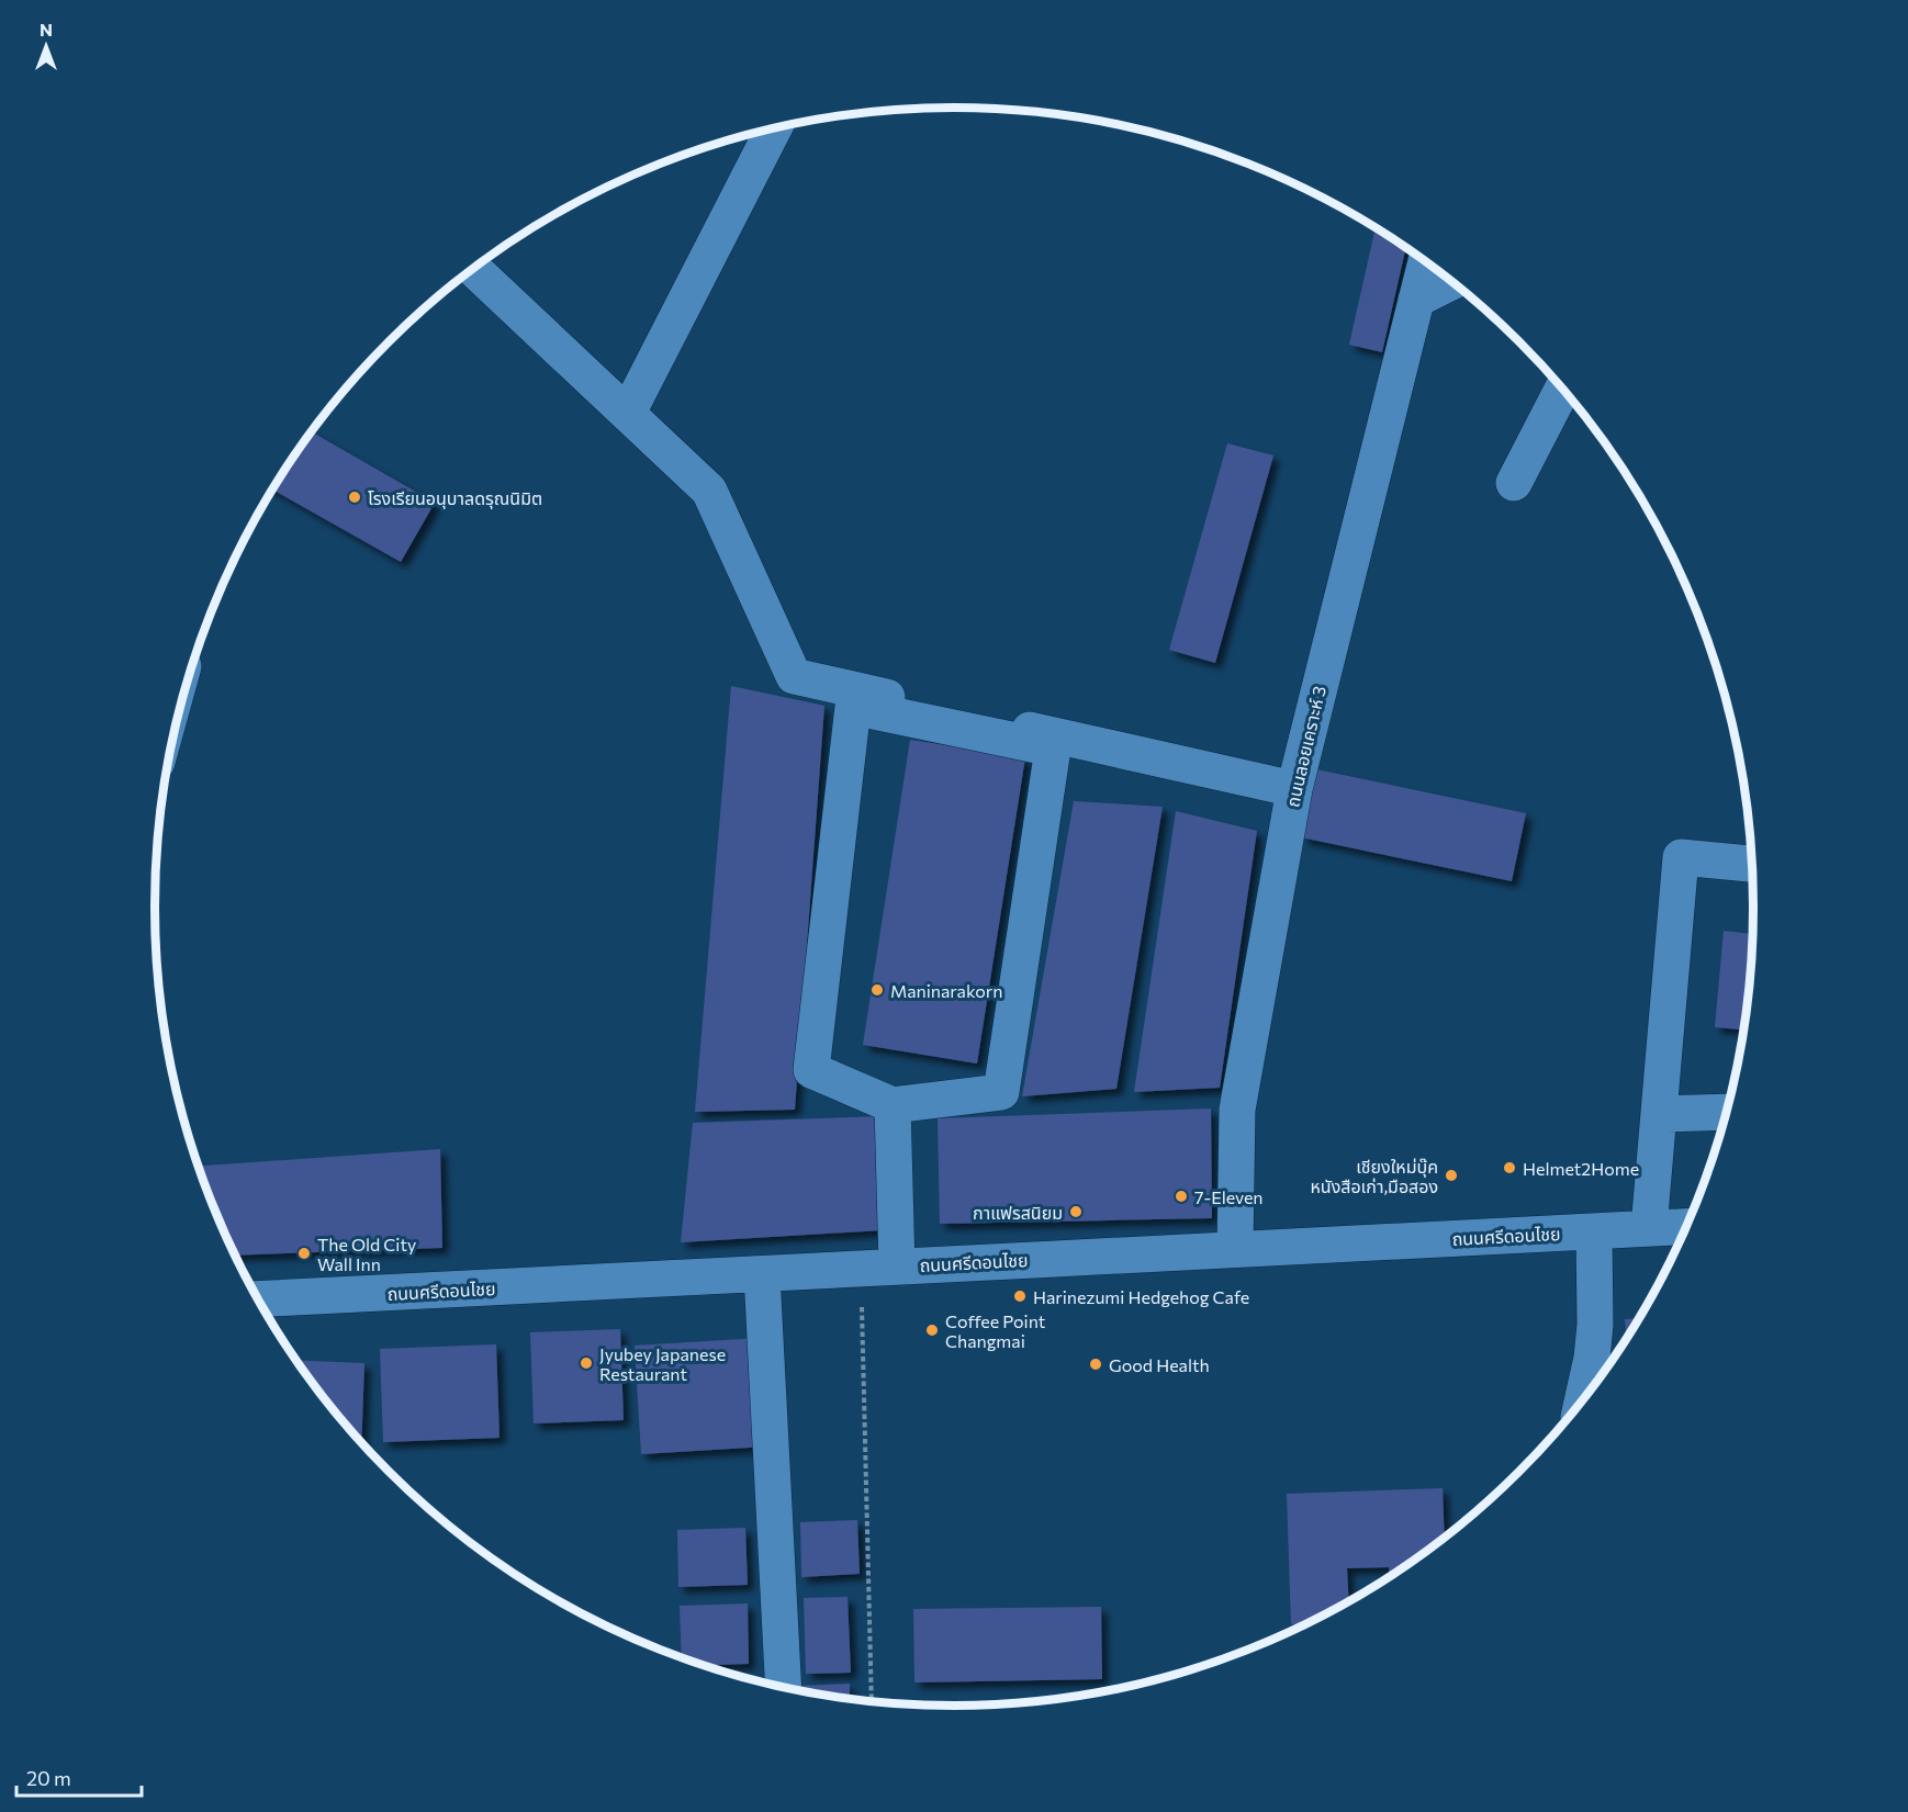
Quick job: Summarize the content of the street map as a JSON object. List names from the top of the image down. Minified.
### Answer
{"streets":{"street":["ถนนลอยเคราะห์ 3","ถนนศรีดอนไชย"]},"crossings":[["ถนนลอยเคราะห์ 3","ถนนศรีดอนไชย"]],"places":["โรงเรียนอนุบาลดรุณนิมิต","Maninarakorn","Helmet2Home","เชียงใหม่บุ๊ค หนังสือเก่า,มือสอง","7-Eleven","กาแฟรสนิยม","The Old City Wall Inn","Harinezumi Hedgehog Cafe","Coffee Point Changmai","Jyubey Japanese Restaurant","Good Health"],"scale_bar":"20 m","north":"top"}
